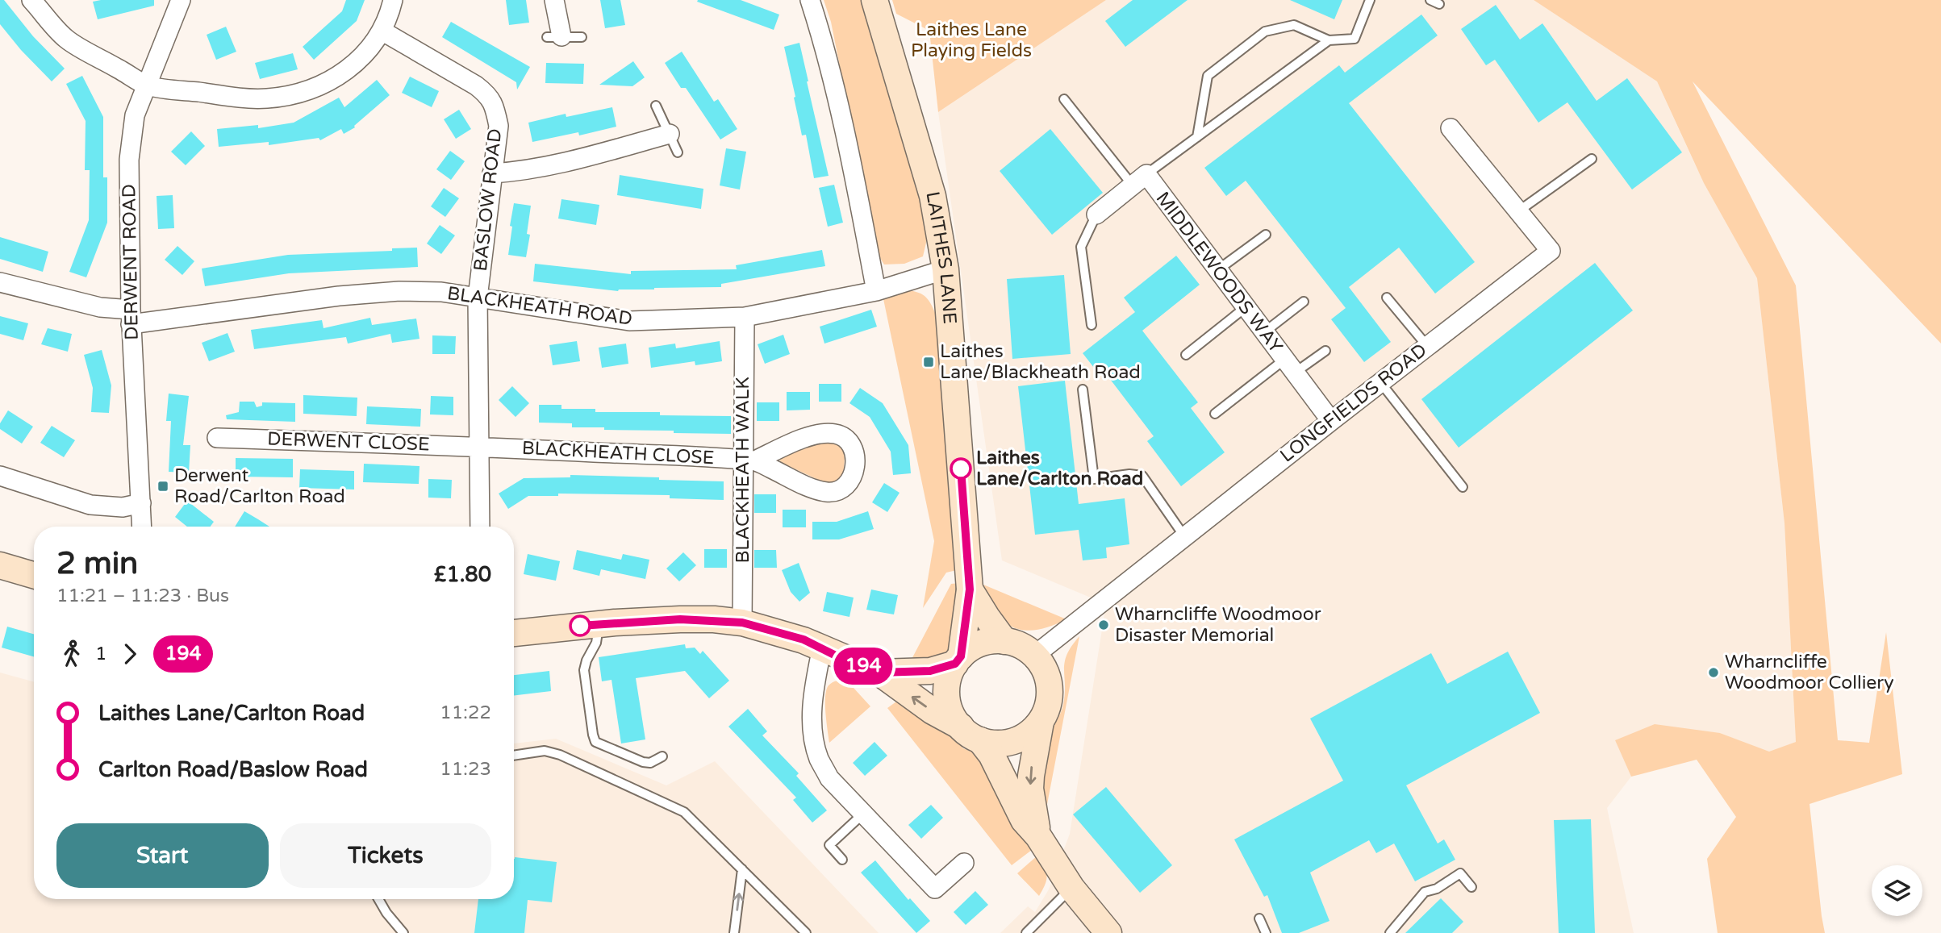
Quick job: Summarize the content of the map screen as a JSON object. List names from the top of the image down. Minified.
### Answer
{"streets":{"main road":["LAITHES LANE"],"street":["BASLOW ROAD","DERWENT ROAD","MIDDLEWOODS WAY","BLACKHEATH ROAD","LONGFIELDS ROAD","DERWENT CLOSE","BLACKHEATH CLOSE","BLACKHEATH WALK"]},"crossings":[["BASLOW ROAD","BLACKHEATH ROAD"],["BASLOW ROAD","DERWENT CLOSE"],["BASLOW ROAD","BLACKHEATH CLOSE"],["LAITHES LANE","BLACKHEATH ROAD"],["LAITHES LANE","LONGFIELDS ROAD"],["DERWENT ROAD","BLACKHEATH ROAD"],["MIDDLEWOODS WAY","LONGFIELDS ROAD"],["BLACKHEATH ROAD","BLACKHEATH WALK"],["DERWENT CLOSE","BLACKHEATH CLOSE"],["BLACKHEATH CLOSE","BLACKHEATH WALK"]],"parks":["Laithes Lane Playing Fields"],"places":{"transit":["Laithes Lane/Blackheath Road","Derwent Road/Carlton Road"],"other":["Laithes Lane/Carlton Road","Wharncliffe Woodmoor Disaster Memorial","Wharncliffe Woodmoor Colliery"]},"lines":["bus line 194"],"page":{"on_map":"194","heading":["2 min","11:21 – 11:23 · Bus","£1.80"],"legs":["1","194"],"list":[{"name":"Laithes Lane/Carlton Road","value":"11:22"},{"name":"Carlton Road/Baslow Road","value":"11:23"}],"buttons":["Start","Tickets"]}}
